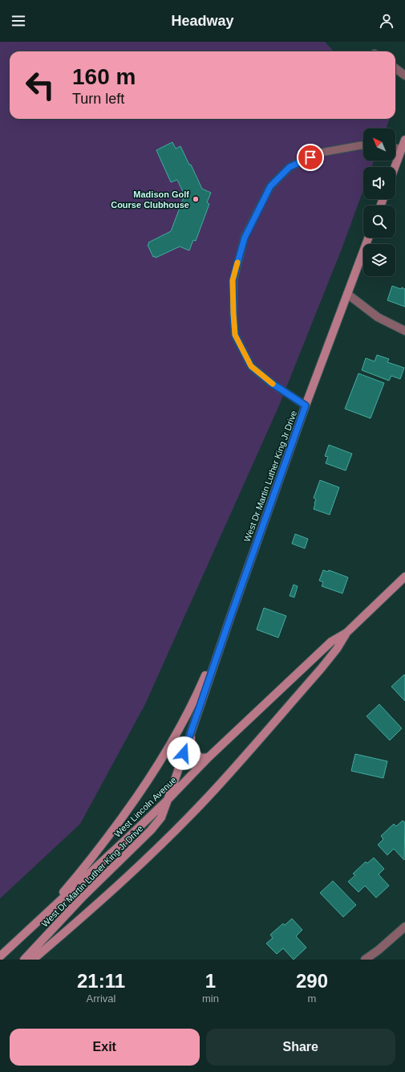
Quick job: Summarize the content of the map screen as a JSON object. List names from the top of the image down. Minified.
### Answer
{"streets":{"main road":["West Dr Martin Luther King Jr Drive","West Lincoln Avenue"]},"crossings":[["West Dr Martin Luther King Jr Drive","West Lincoln Avenue"]],"places":["Madison Golf Course Clubhouse"],"north":"top left","page":{"header":"Headway","turn":["160 m","Turn left"],"eta":["21:11","Arrival","1","min","290","m"],"buttons":["Exit","Share"]}}
